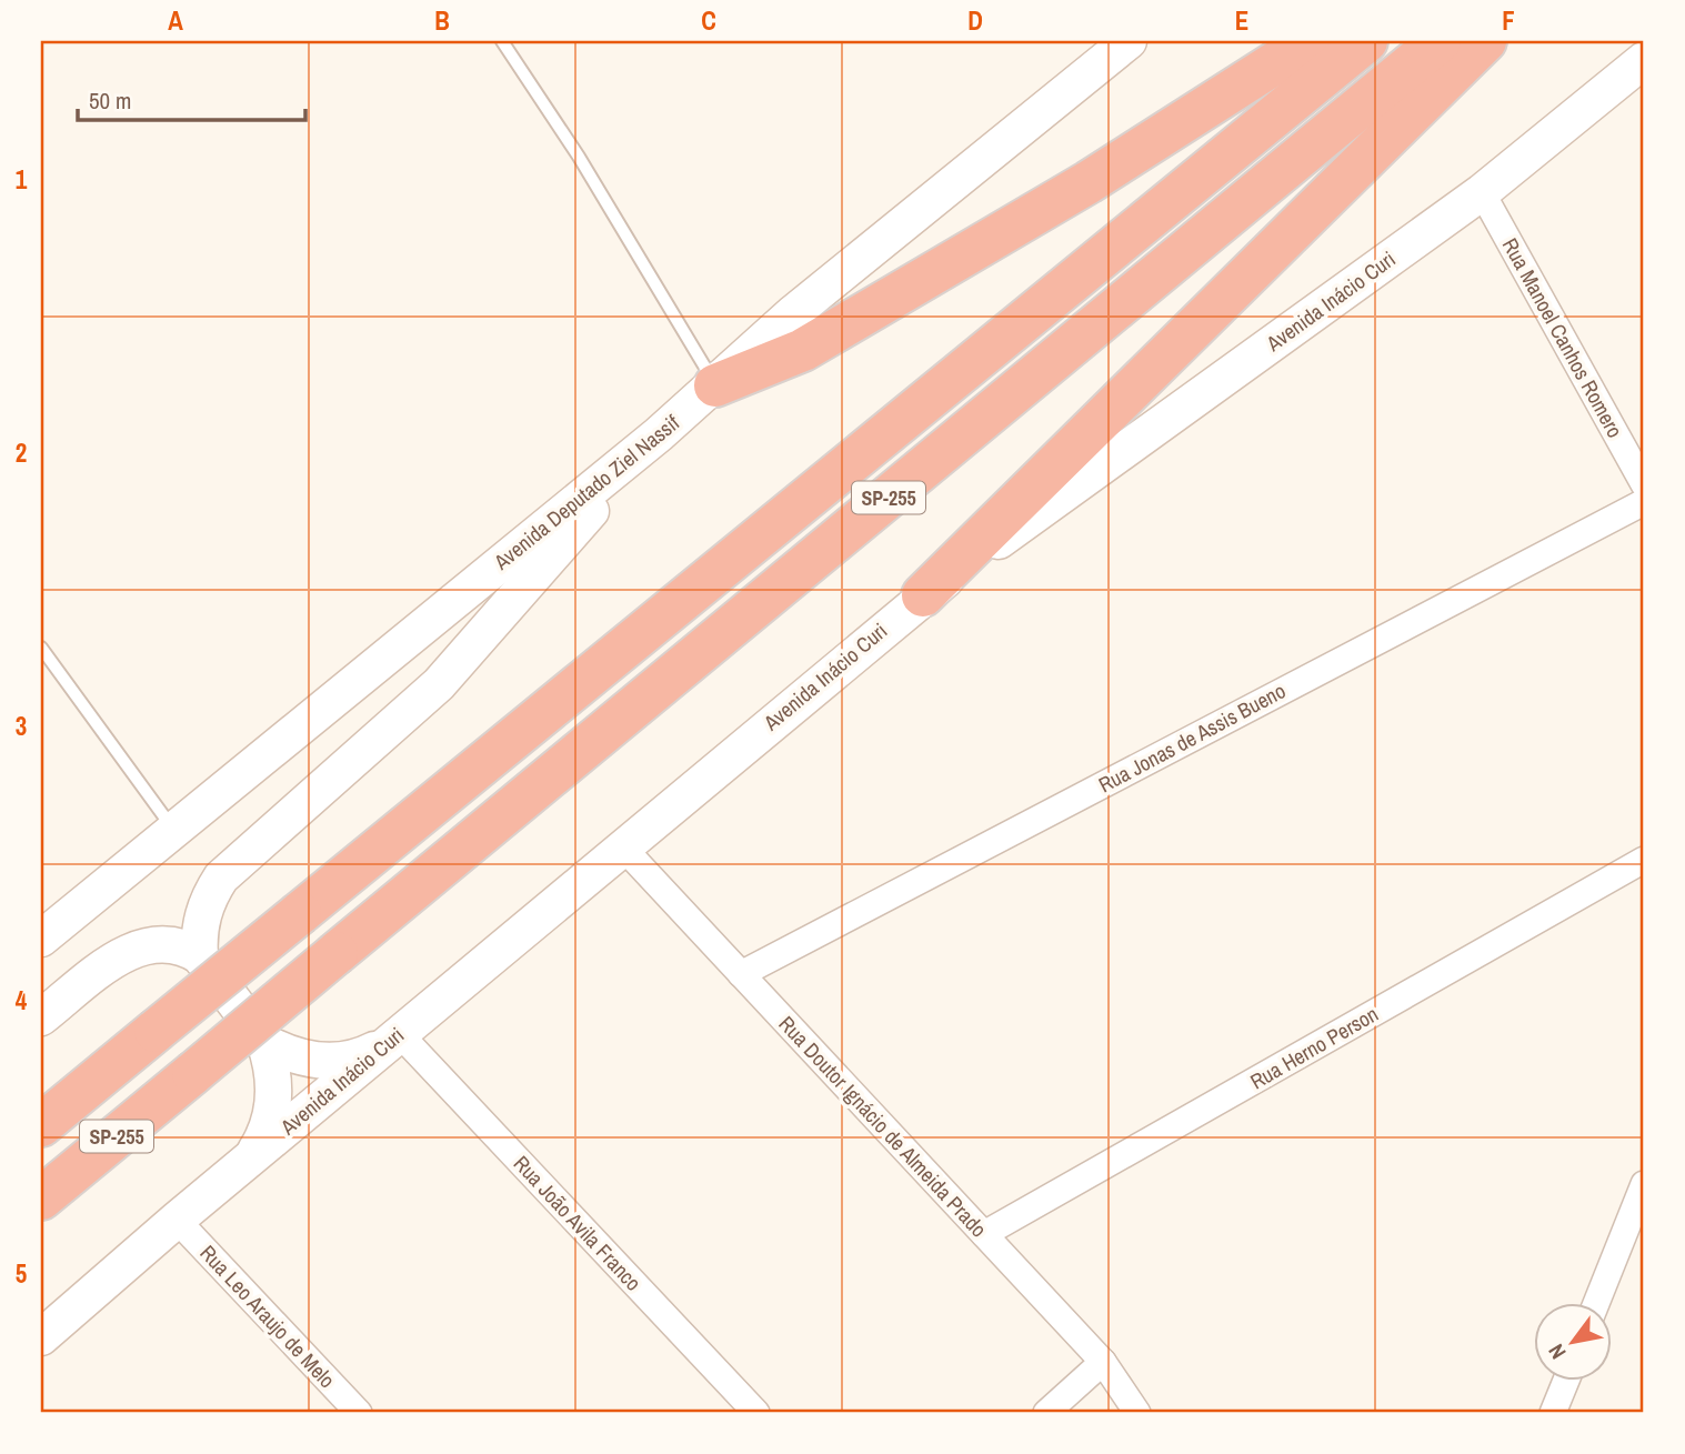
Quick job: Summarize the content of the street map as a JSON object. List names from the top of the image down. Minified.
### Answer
{"streets":{"highway":["SP-255"],"main road":["Avenida Inácio Curi","Avenida Deputado Ziel Nassif"],"street":["Rua Manoel Canhos Romero","Rua Jonas de Assis Bueno","Rua Herno Person","Rua Doutor Ignácio de Almeida Prado","Rua João Avila Franco","Rua Leo Araujo de Melo"]},"crossings":[["Avenida Inácio Curi","Rua Manoel Canhos Romero"],["Avenida Inácio Curi","Rua Doutor Ignácio de Almeida Prado"],["Avenida Inácio Curi","Rua João Avila Franco"],["Avenida Inácio Curi","Rua Leo Araujo de Melo"],["Rua Jonas de Assis Bueno","Rua Doutor Ignácio de Almeida Prado"],["Rua Herno Person","Rua Doutor Ignácio de Almeida Prado"]],"scale_bar":"50 m","north":"bottom left","grid":{"columns":["A","B","C","D","E","F"],"rows":["1","2","3","4","5"]}}
